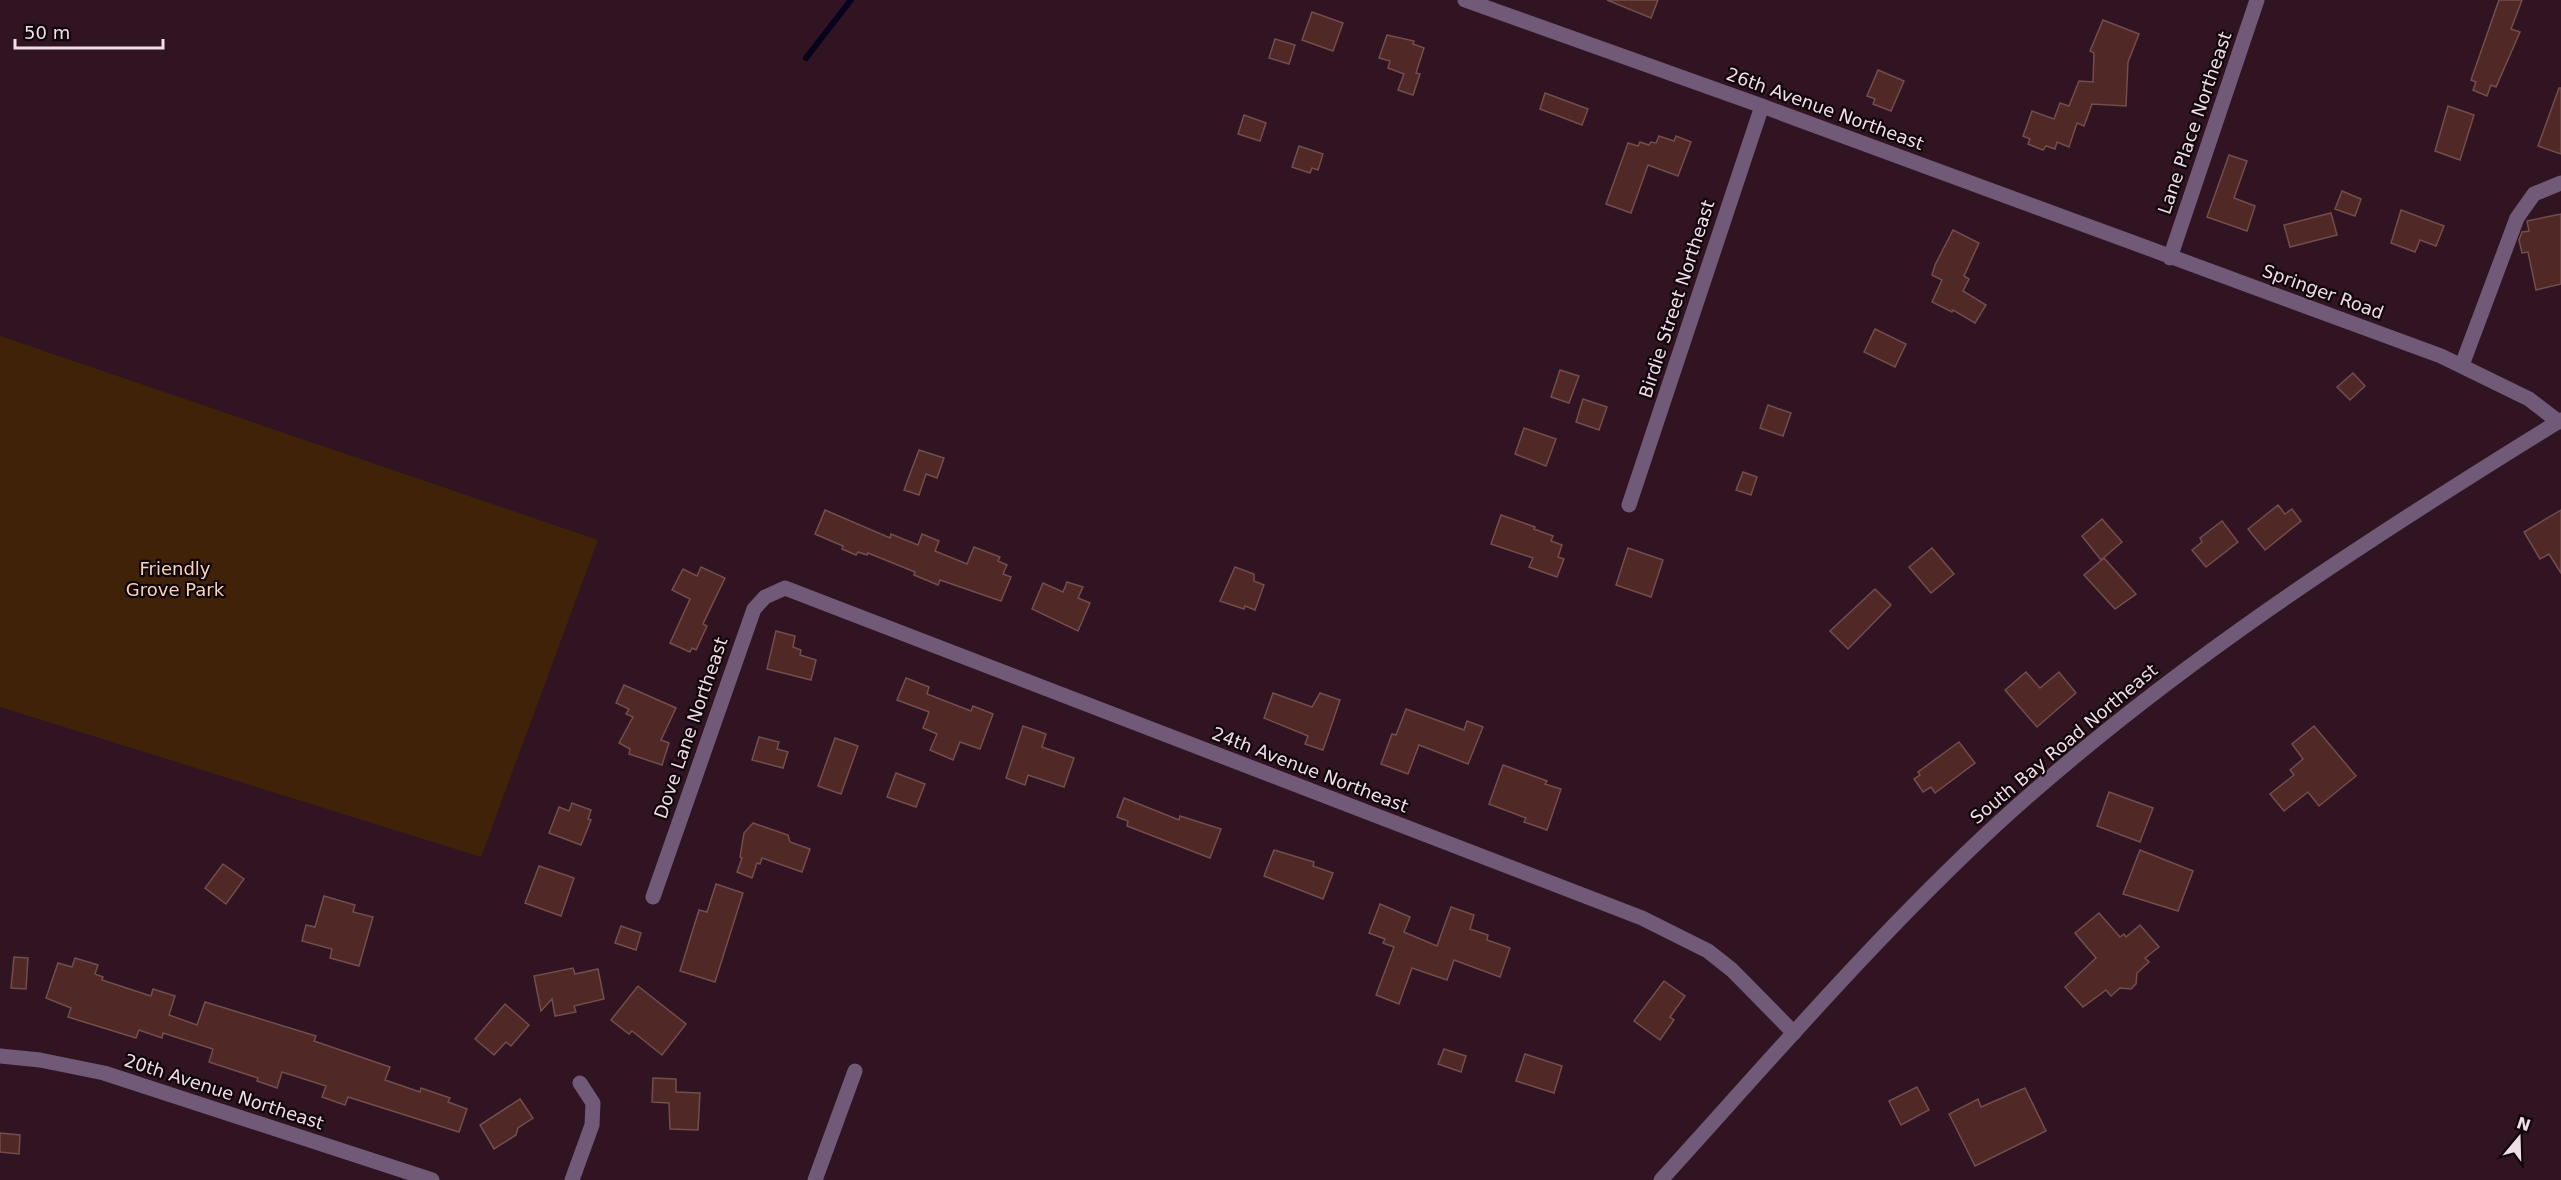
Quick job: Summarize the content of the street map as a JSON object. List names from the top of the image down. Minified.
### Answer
{"streets":{"street":["26th Avenue Northeast","Lane Place Northeast","Springer Road","Birdie Street Northeast","Dove Lane Northeast","South Bay Road Northeast","24th Avenue Northeast","20th Avenue Northeast"]},"crossings":[["26th Avenue Northeast","Lane Place Northeast"],["26th Avenue Northeast","Springer Road"],["26th Avenue Northeast","Birdie Street Northeast"],["Lane Place Northeast","Springer Road"],["Dove Lane Northeast","24th Avenue Northeast"],["South Bay Road Northeast","24th Avenue Northeast"]],"parks":["Friendly Grove Park"],"scale_bar":"50 m","north":"top"}
